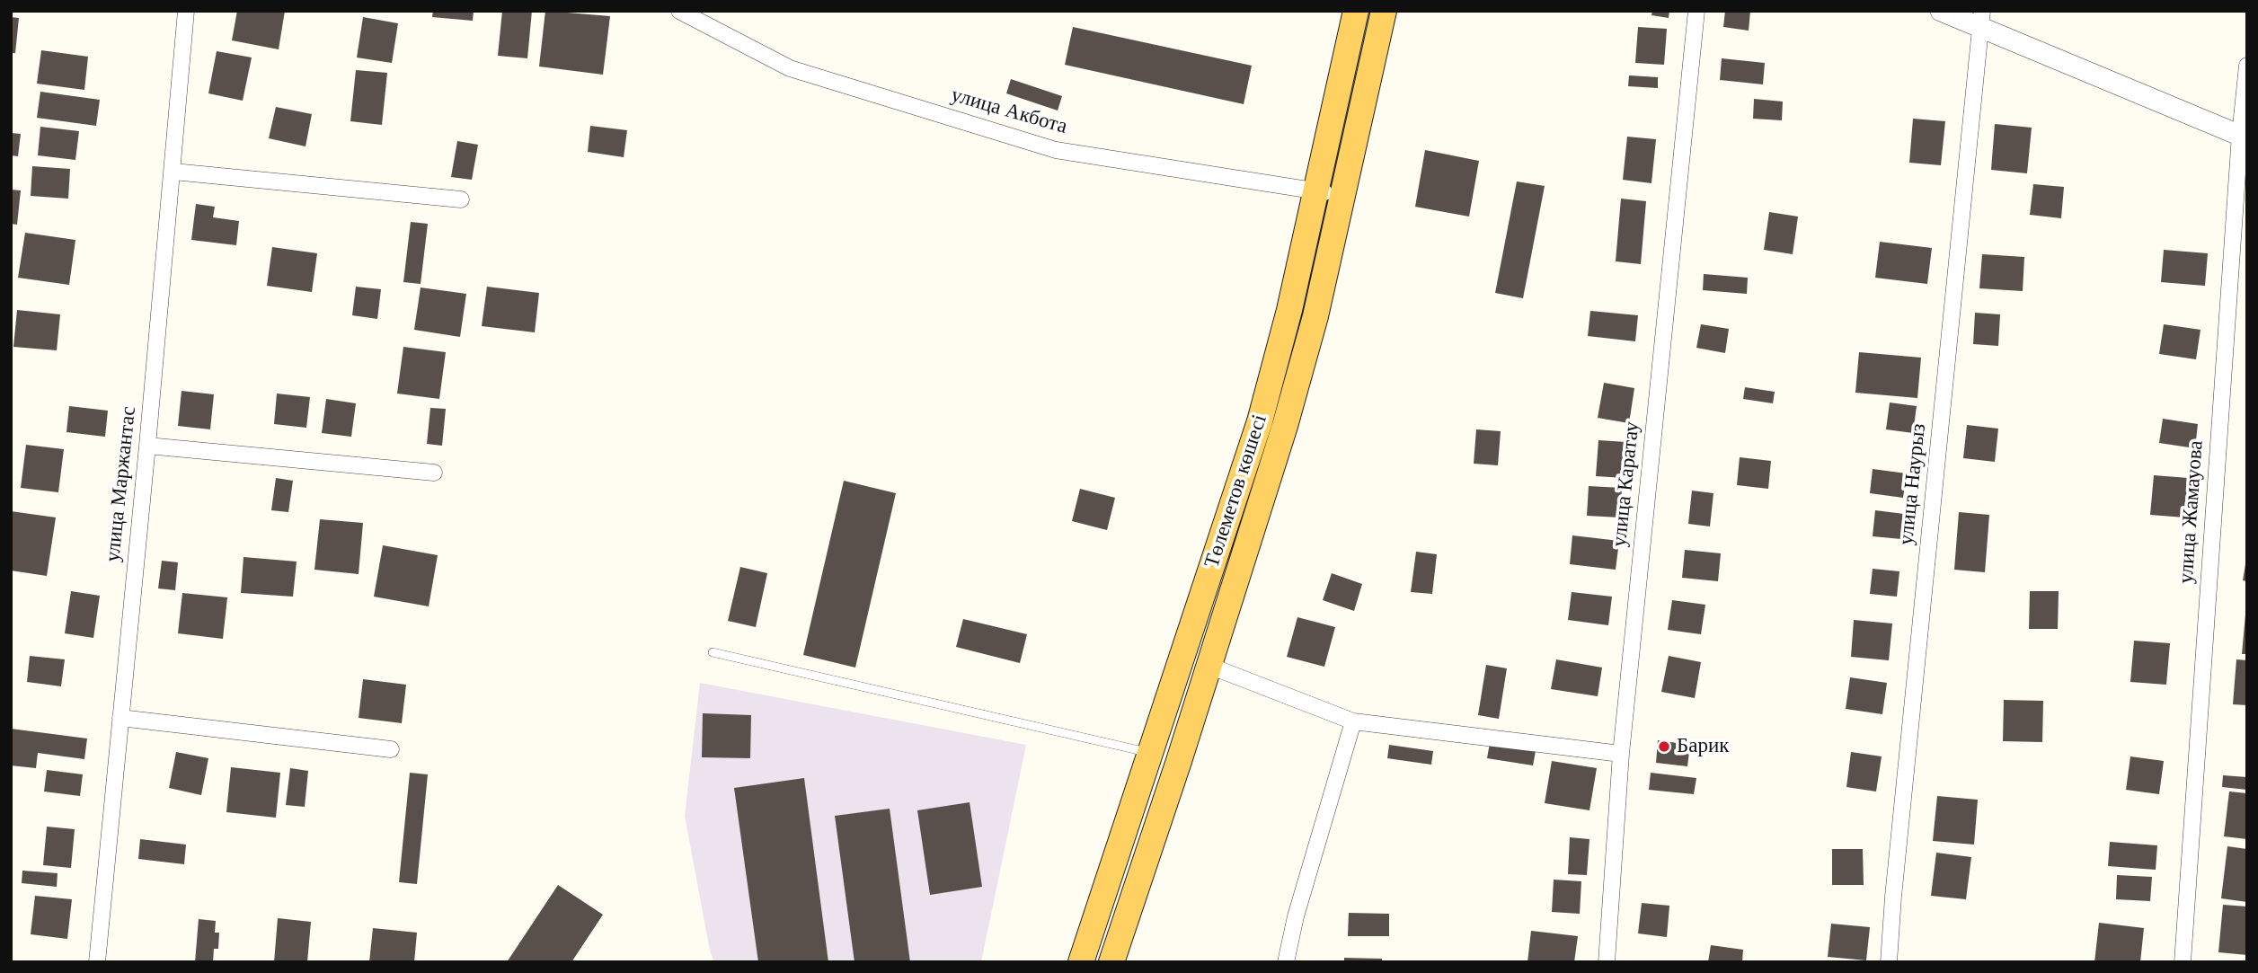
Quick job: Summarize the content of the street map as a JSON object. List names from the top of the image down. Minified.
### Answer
{"streets":{"main road":["Төлеметов көшесі"],"street":["улица Акбота","улица Маржантас","улица Каратау","улица Наурыз","улица Жамауова"]},"crossings":[["улица Акбота","Төлеметов көшесі"]],"places":["Барик"]}
